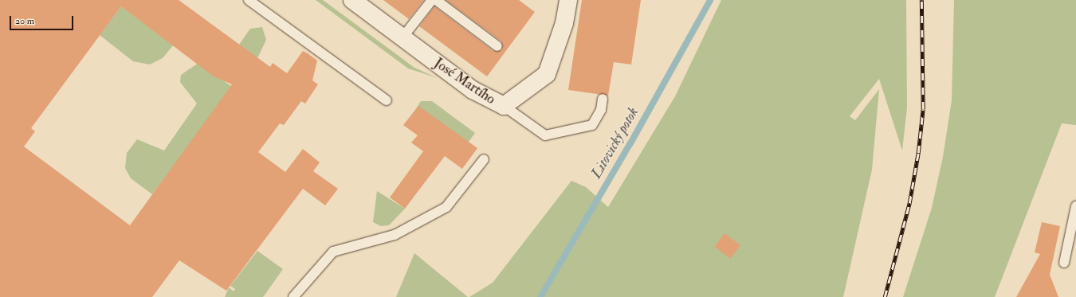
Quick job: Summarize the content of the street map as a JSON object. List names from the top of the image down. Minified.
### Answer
{"streets":{"street":["José Martího"]},"water":["Litovický potok"],"scale_bar":"20 m"}
